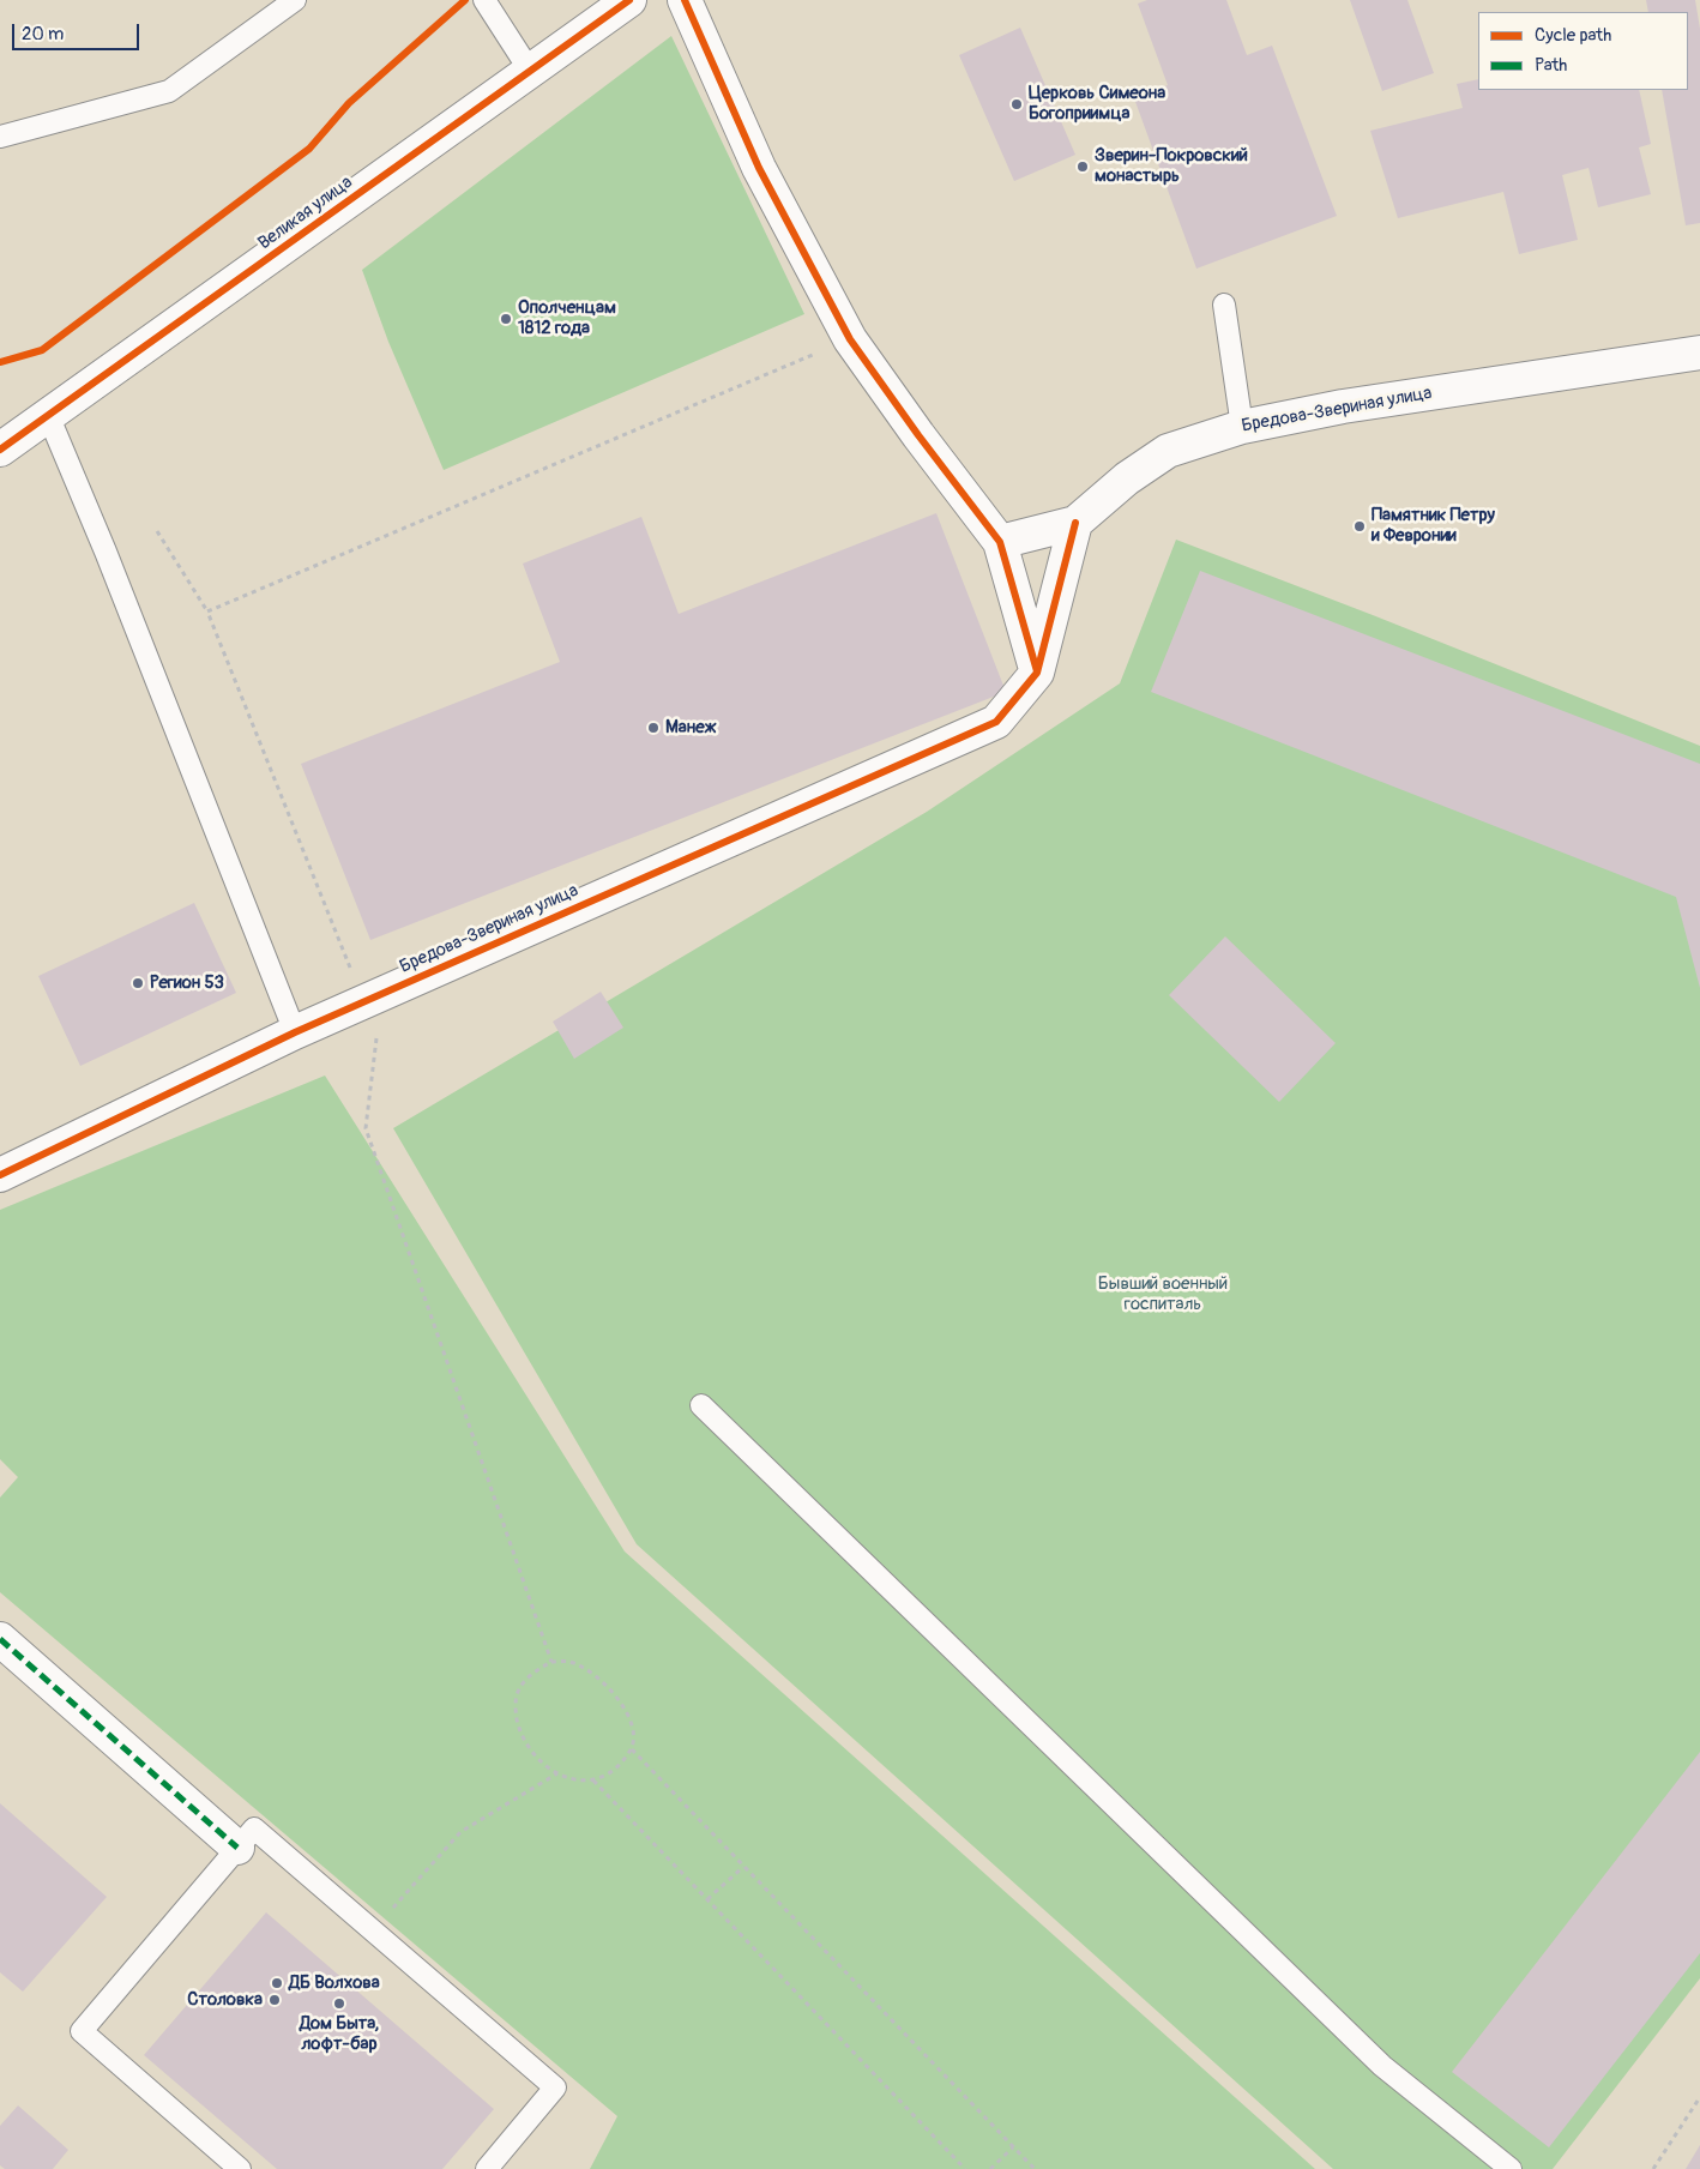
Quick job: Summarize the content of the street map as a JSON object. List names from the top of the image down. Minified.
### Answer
{"streets":{"street":["Великая улица","Бредова-Звериная улица"]},"parks":["Бывший военный госпиталь"],"places":["Церковь Симеона Богоприимца","Зверин-Покровский монастырь","Ополченцам 1812 года","Памятник Петру и Февронии","Манеж","Регион 53","ДБ Волхова","Столовка","Дом Быта, лофт-бар"],"legend":["Cycle path","Path"],"scale_bar":"20 m"}
